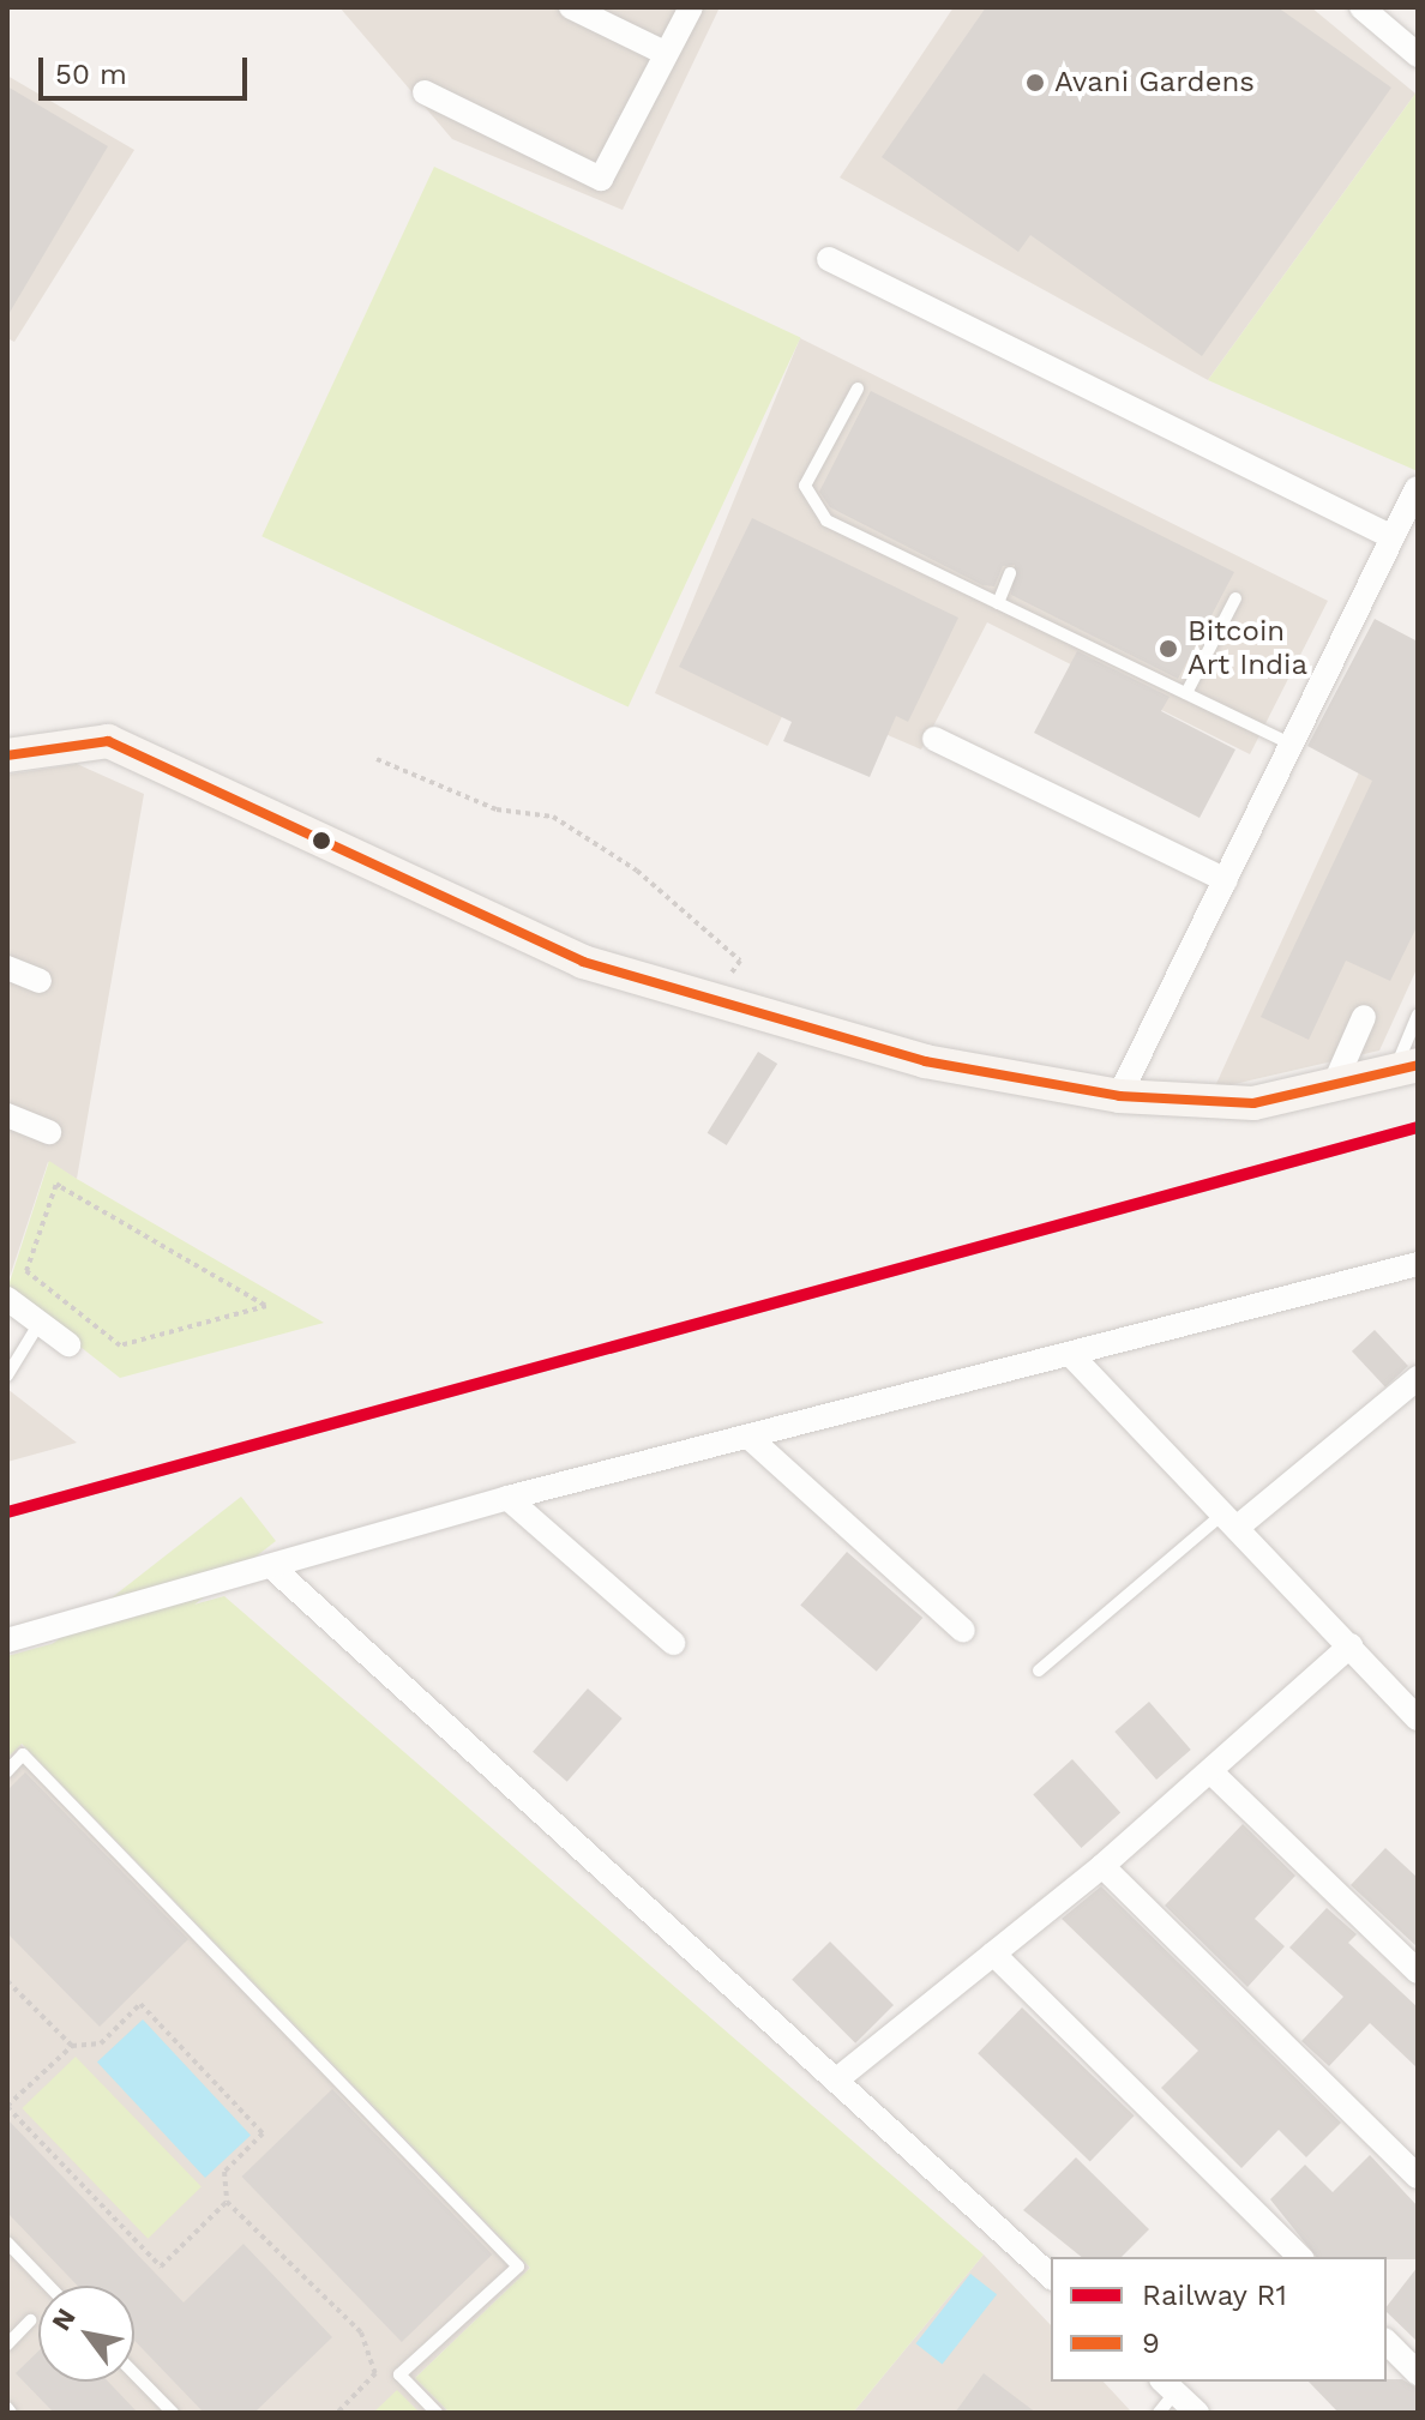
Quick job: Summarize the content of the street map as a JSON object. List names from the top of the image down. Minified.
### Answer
{"places":["Avani Gardens","Bitcoin Art India"],"lines":["transit line 9","rail line R1"],"legend":["Railway R1","9"],"scale_bar":"50 m","north":"top left"}
